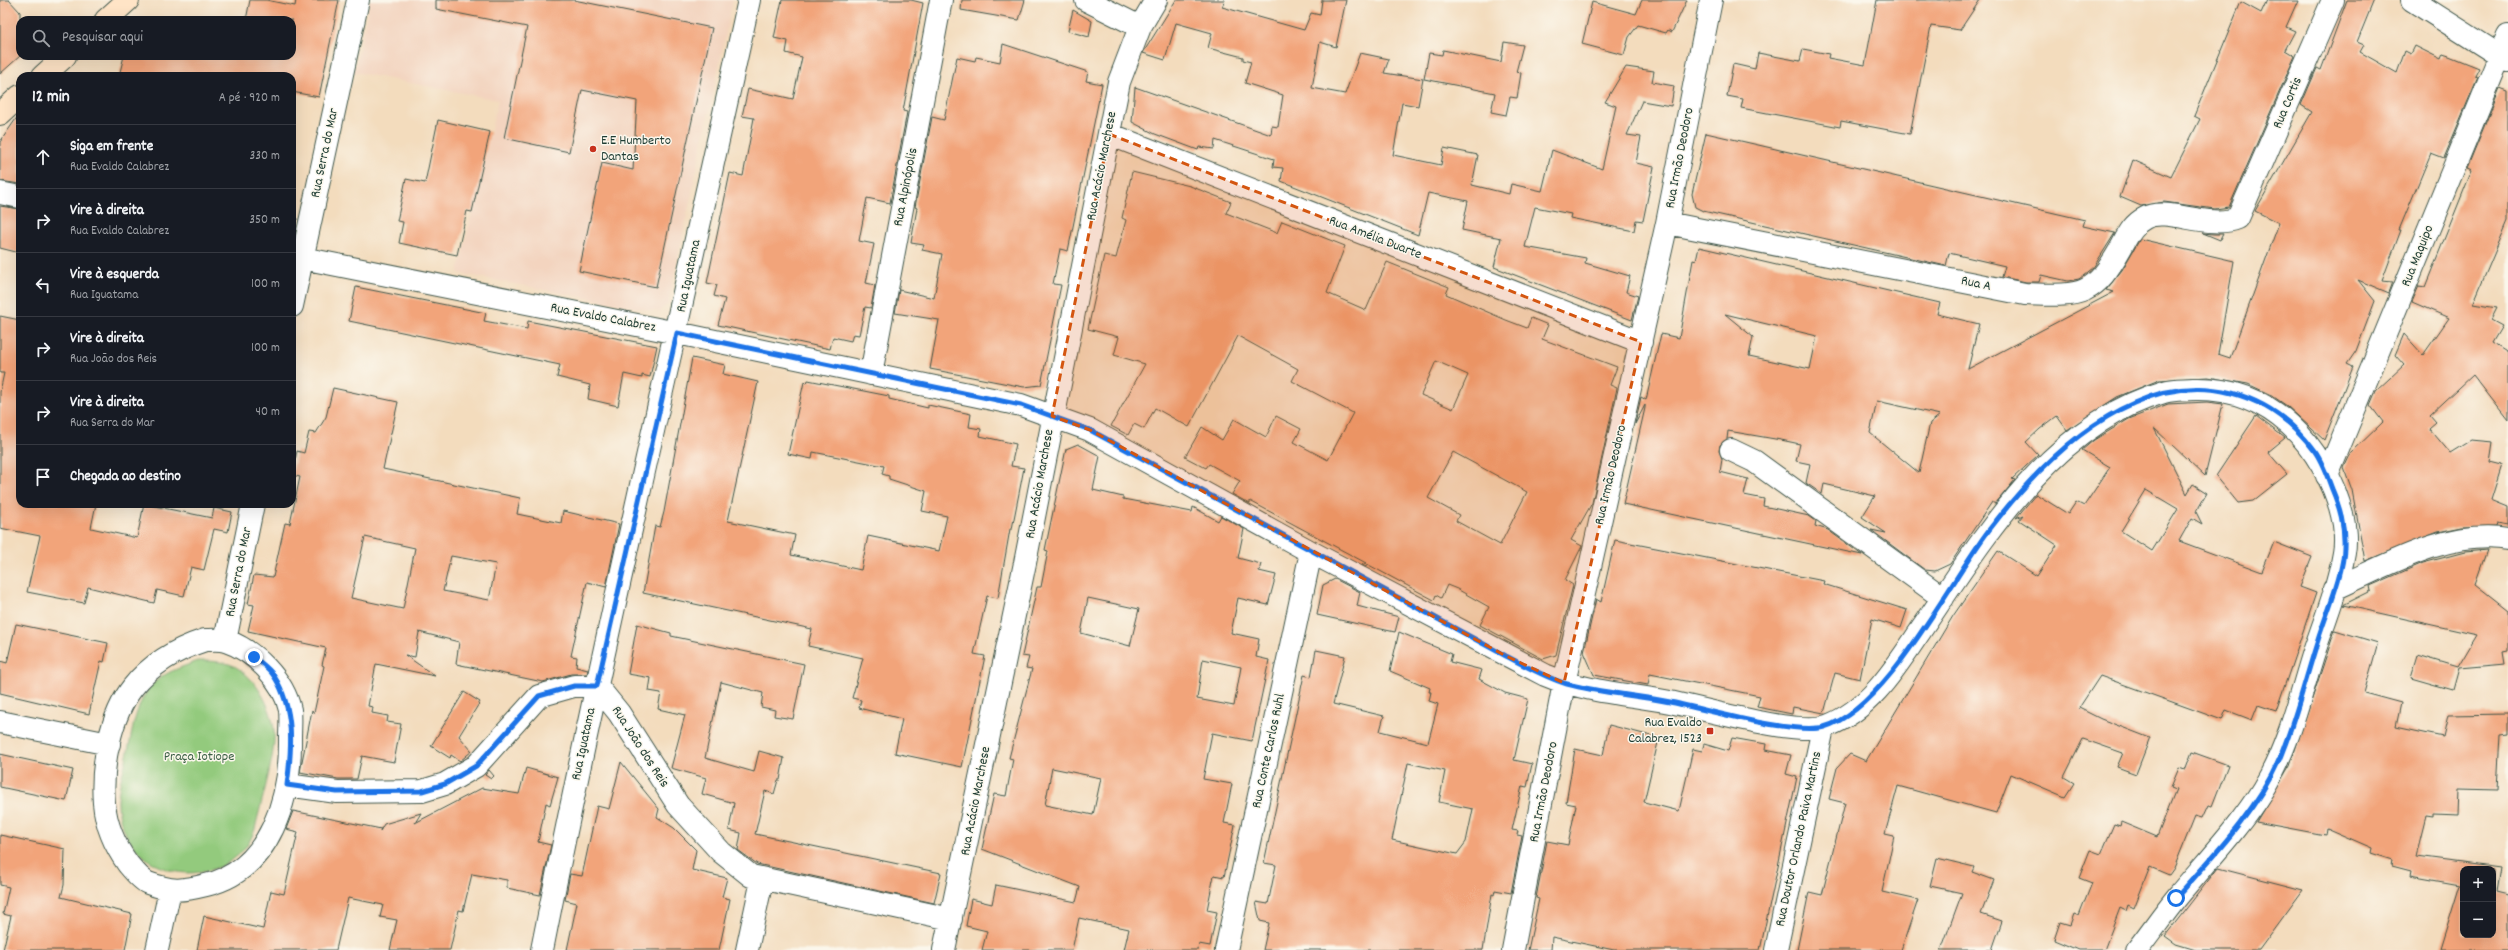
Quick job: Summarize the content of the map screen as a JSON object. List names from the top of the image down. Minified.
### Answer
{"streets":{"street":["Rua Cortis","Rua Serra do Mar","Rua Irmão Deodoro","Rua Acácio Marchese","Rua Alpinópolis","Rua Amélia Duarte","Rua Maquipo","Rua Iguatama","Rua A","Rua Evaldo Calabrez","Rua João dos Reis","Rua Conte Carlos Ruhl","Rua Doutor Orlando Paiva Martins"]},"crossings":[["Rua Cortis","Rua A"],["Rua Serra do Mar","Rua Evaldo Calabrez"],["Rua Irmão Deodoro","Rua Amélia Duarte"],["Rua Irmão Deodoro","Rua A"],["Rua Irmão Deodoro","Rua Evaldo Calabrez"],["Rua Acácio Marchese","Rua Amélia Duarte"],["Rua Acácio Marchese","Rua Evaldo Calabrez"],["Rua Acácio Marchese","Rua João dos Reis"],["Rua Alpinópolis","Rua Evaldo Calabrez"],["Rua Maquipo","Rua Evaldo Calabrez"],["Rua Iguatama","Rua Evaldo Calabrez"],["Rua Iguatama","Rua João dos Reis"],["Rua Evaldo Calabrez","Rua Conte Carlos Ruhl"],["Rua Evaldo Calabrez","Rua Doutor Orlando Paiva Martins"]],"parks":["Praça Iotiope"],"places":{"other":["E.E Humberto Dantas"],"transit":["Rua Evaldo Calabrez, 1523"]},"page":{"search":"Pesquisar aqui","heading":["12 min","A pé · 920 m"],"list":[["Siga em frente","Rua Evaldo Calabrez","330 m"],["Vire à direita","Rua Evaldo Calabrez","350 m"],["Vire à esquerda","Rua Iguatama","100 m"],["Vire à direita","Rua João dos Reis","100 m"],["Vire à direita","Rua Serra do Mar","40 m"],"Chegada ao destino"],"map_buttons":["+","−"]}}
